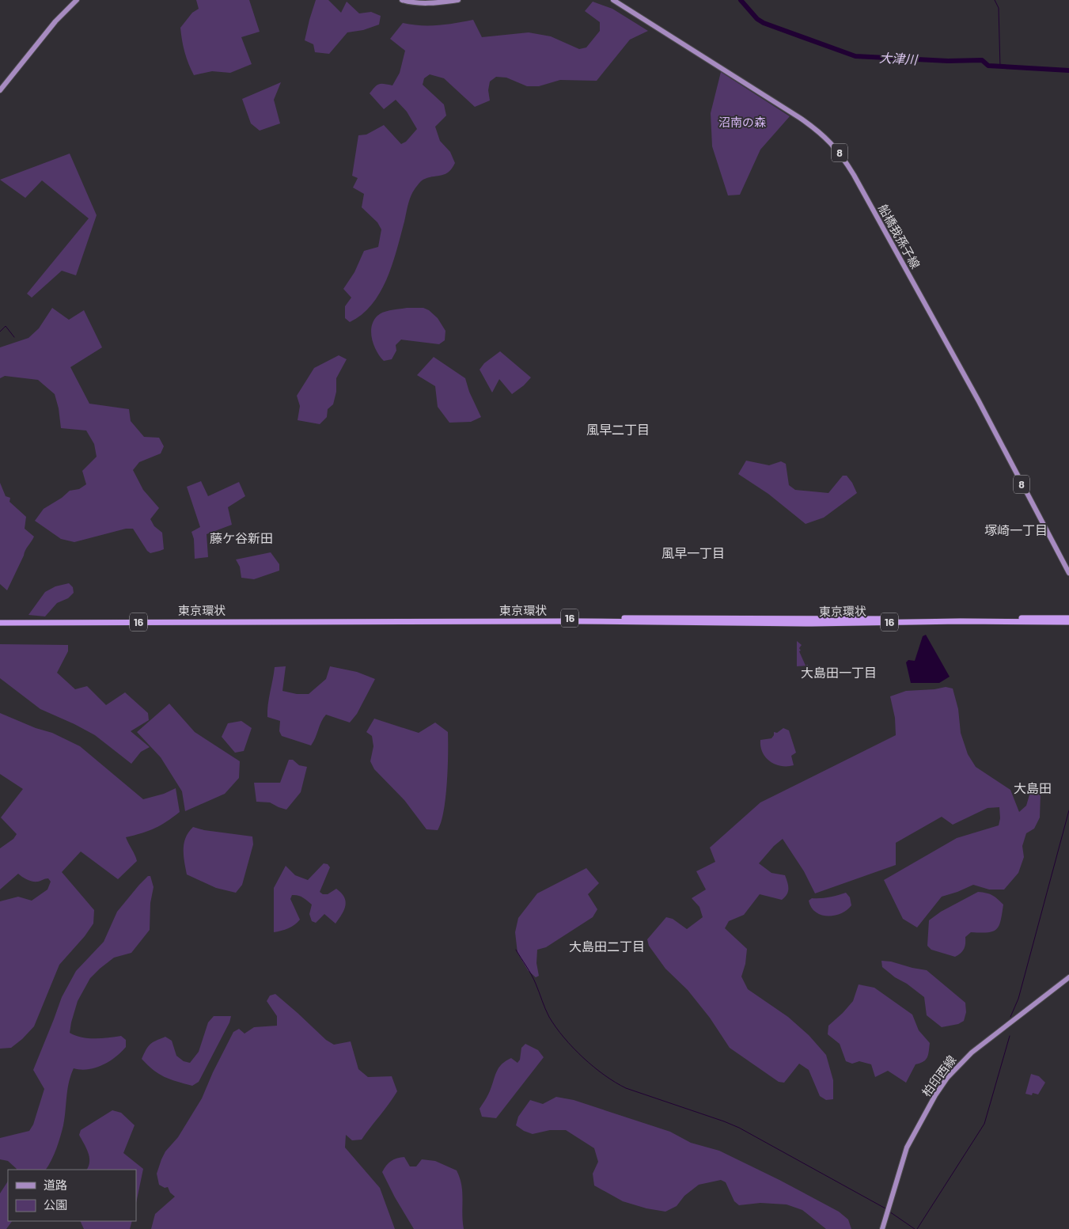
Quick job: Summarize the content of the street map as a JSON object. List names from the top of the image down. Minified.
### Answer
{"streets":{"highway":["東京環状","16"],"main road":["8","船橋我孫子線","柏印西線"]},"districts":["風早二丁目","塚崎一丁目","藤ケ谷新田","風早一丁目","大島田一丁目","大島田","大島田二丁目"],"water":["大津川"],"parks":["沼南の森"],"legend":["道路","公園"]}
